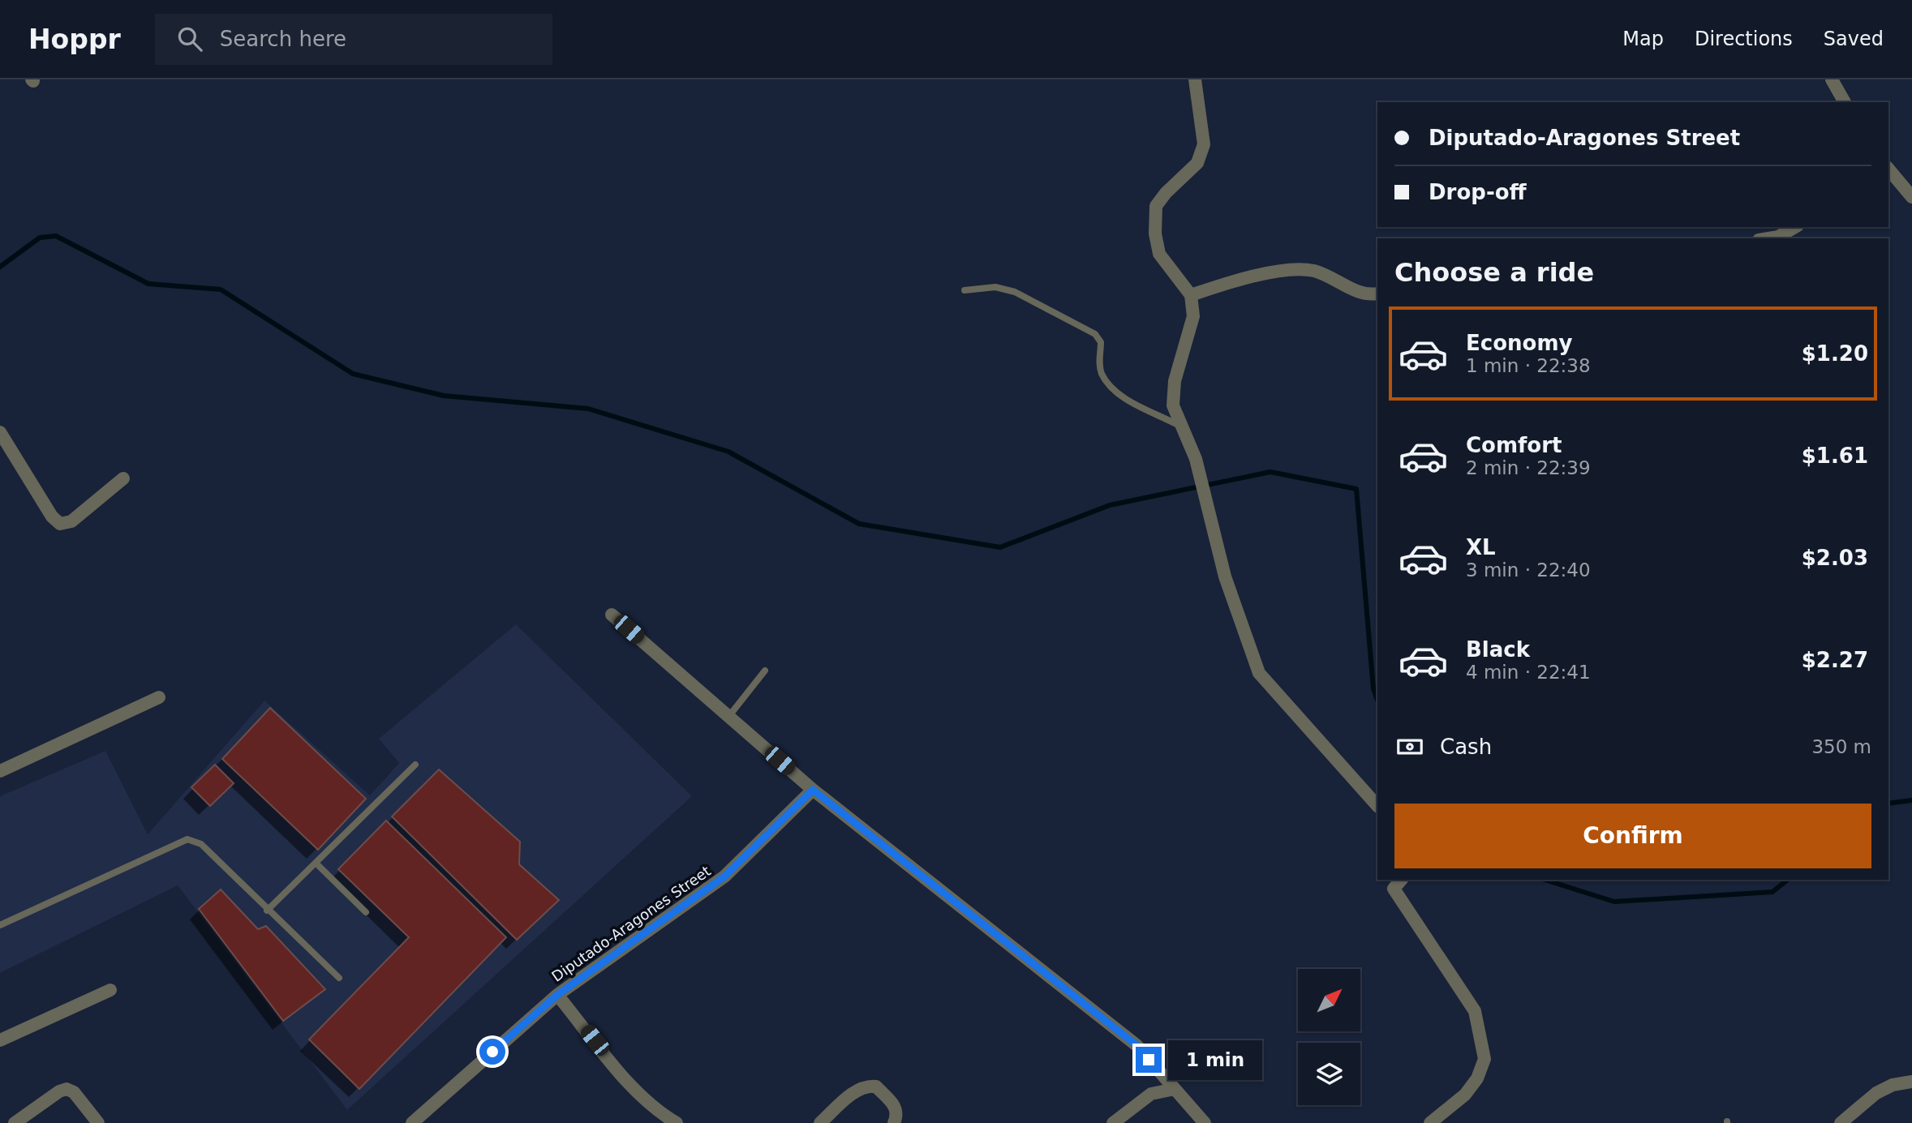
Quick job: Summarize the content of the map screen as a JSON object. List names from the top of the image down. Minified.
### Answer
{"streets":{"street":["Diputado-Aragones Street"]},"north":"top right","page":{"header":"Hoppr","search":"Search here","nav":["Map","Directions","Saved"],"banner":["Diputado-Aragones Street","Drop-off"],"heading":"Choose a ride","list":[{"name":"Economy","note":"1 min · 22:38","value":"$1.20"},{"name":"Comfort","note":"2 min · 22:39","value":"$1.61"},{"name":"XL","note":"3 min · 22:40","value":"$2.03"},{"name":"Black","note":"4 min · 22:41","value":"$2.27"}],"pay":["Cash","350 m"],"buttons":"Confirm","bubble":"1 min"}}
